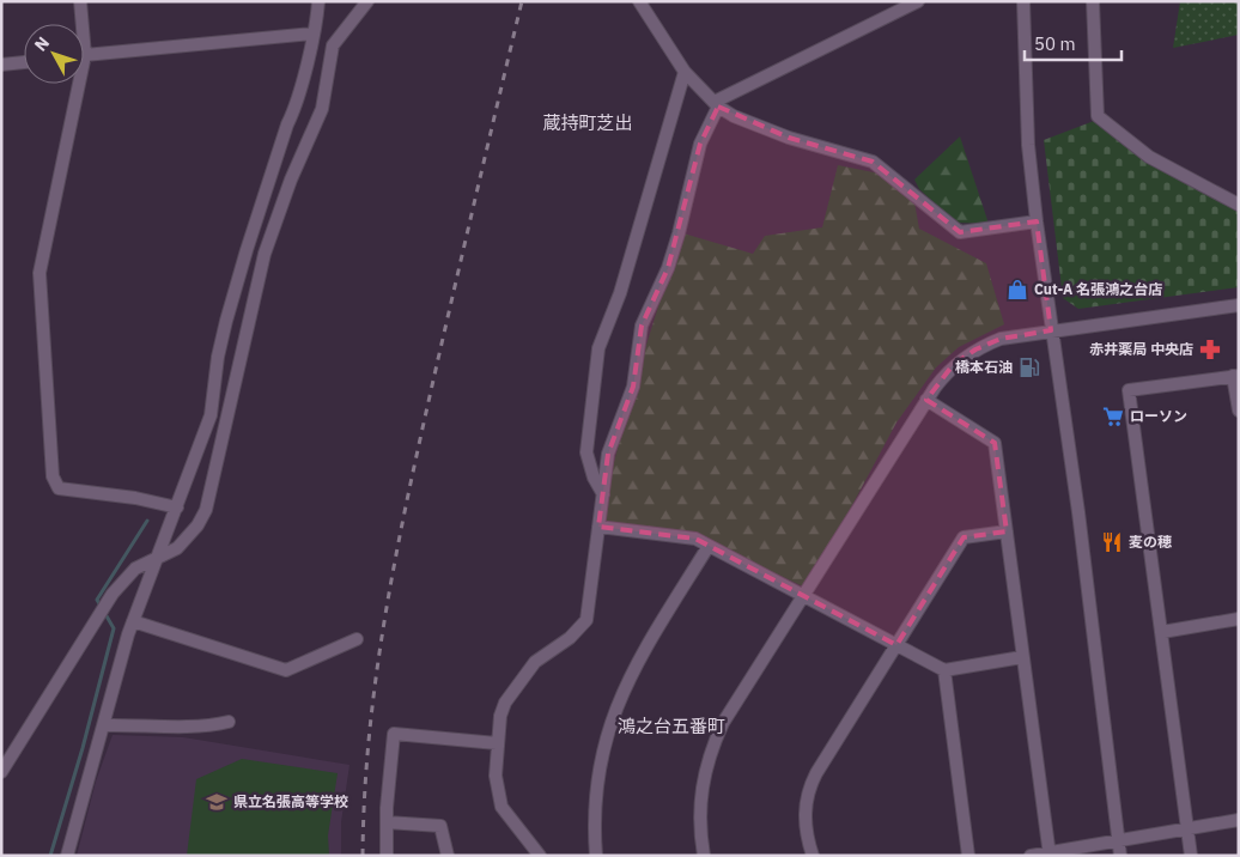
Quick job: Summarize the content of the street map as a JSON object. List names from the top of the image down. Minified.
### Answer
{"districts":["蔵持町芝出","鴻之台五番町"],"places":{"shop":["Cut-A 名張鴻之台店"],"pharmacy":["赤井薬局 中央店"],"fuel station":["橋本石油"],"supermarket":["ローソン"],"restaurant":["麦の穂"],"school or university":["県立名張高等学校"]},"scale_bar":"50 m","north":"top left"}
